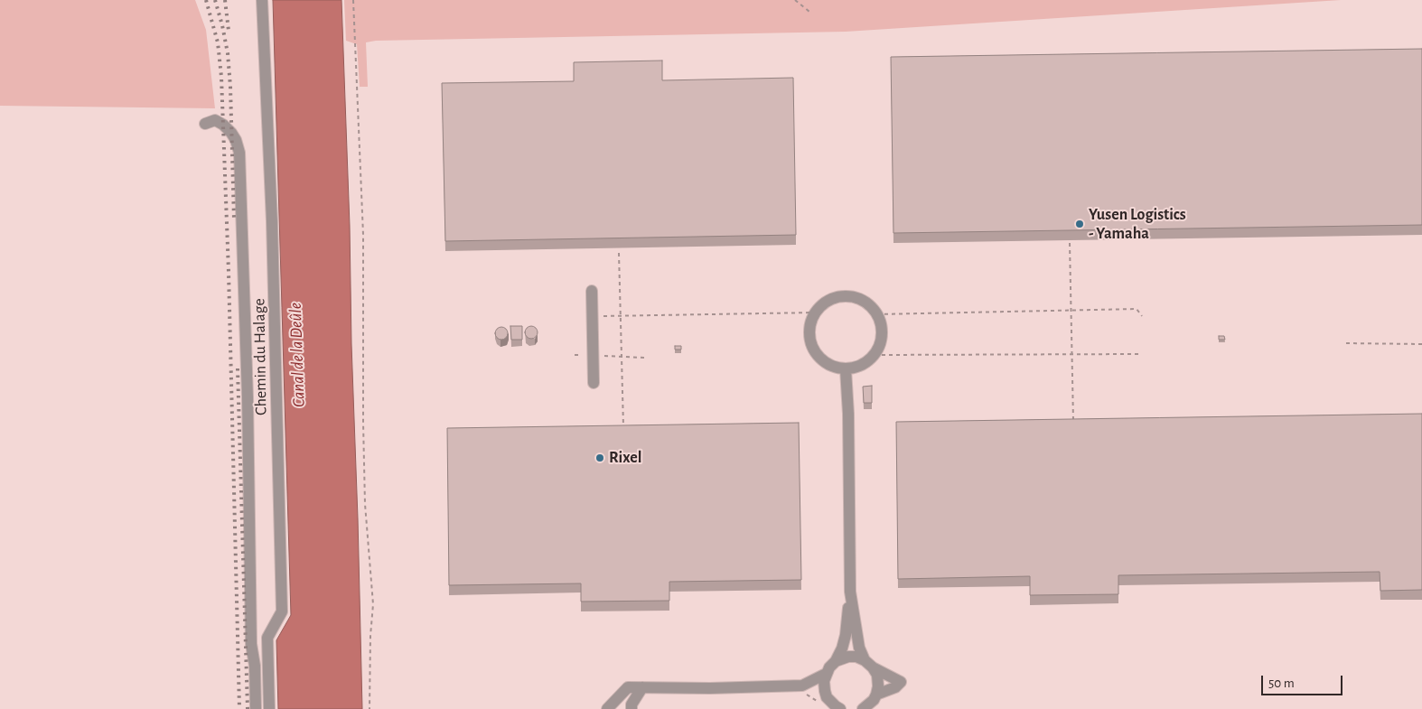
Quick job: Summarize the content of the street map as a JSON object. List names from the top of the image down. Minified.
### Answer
{"streets":{"street":["Chemin du Halage"]},"water":["Canal de la Deûle"],"places":["Yusen Logistics - Yamaha","Rixel"],"scale_bar":"50 m"}
